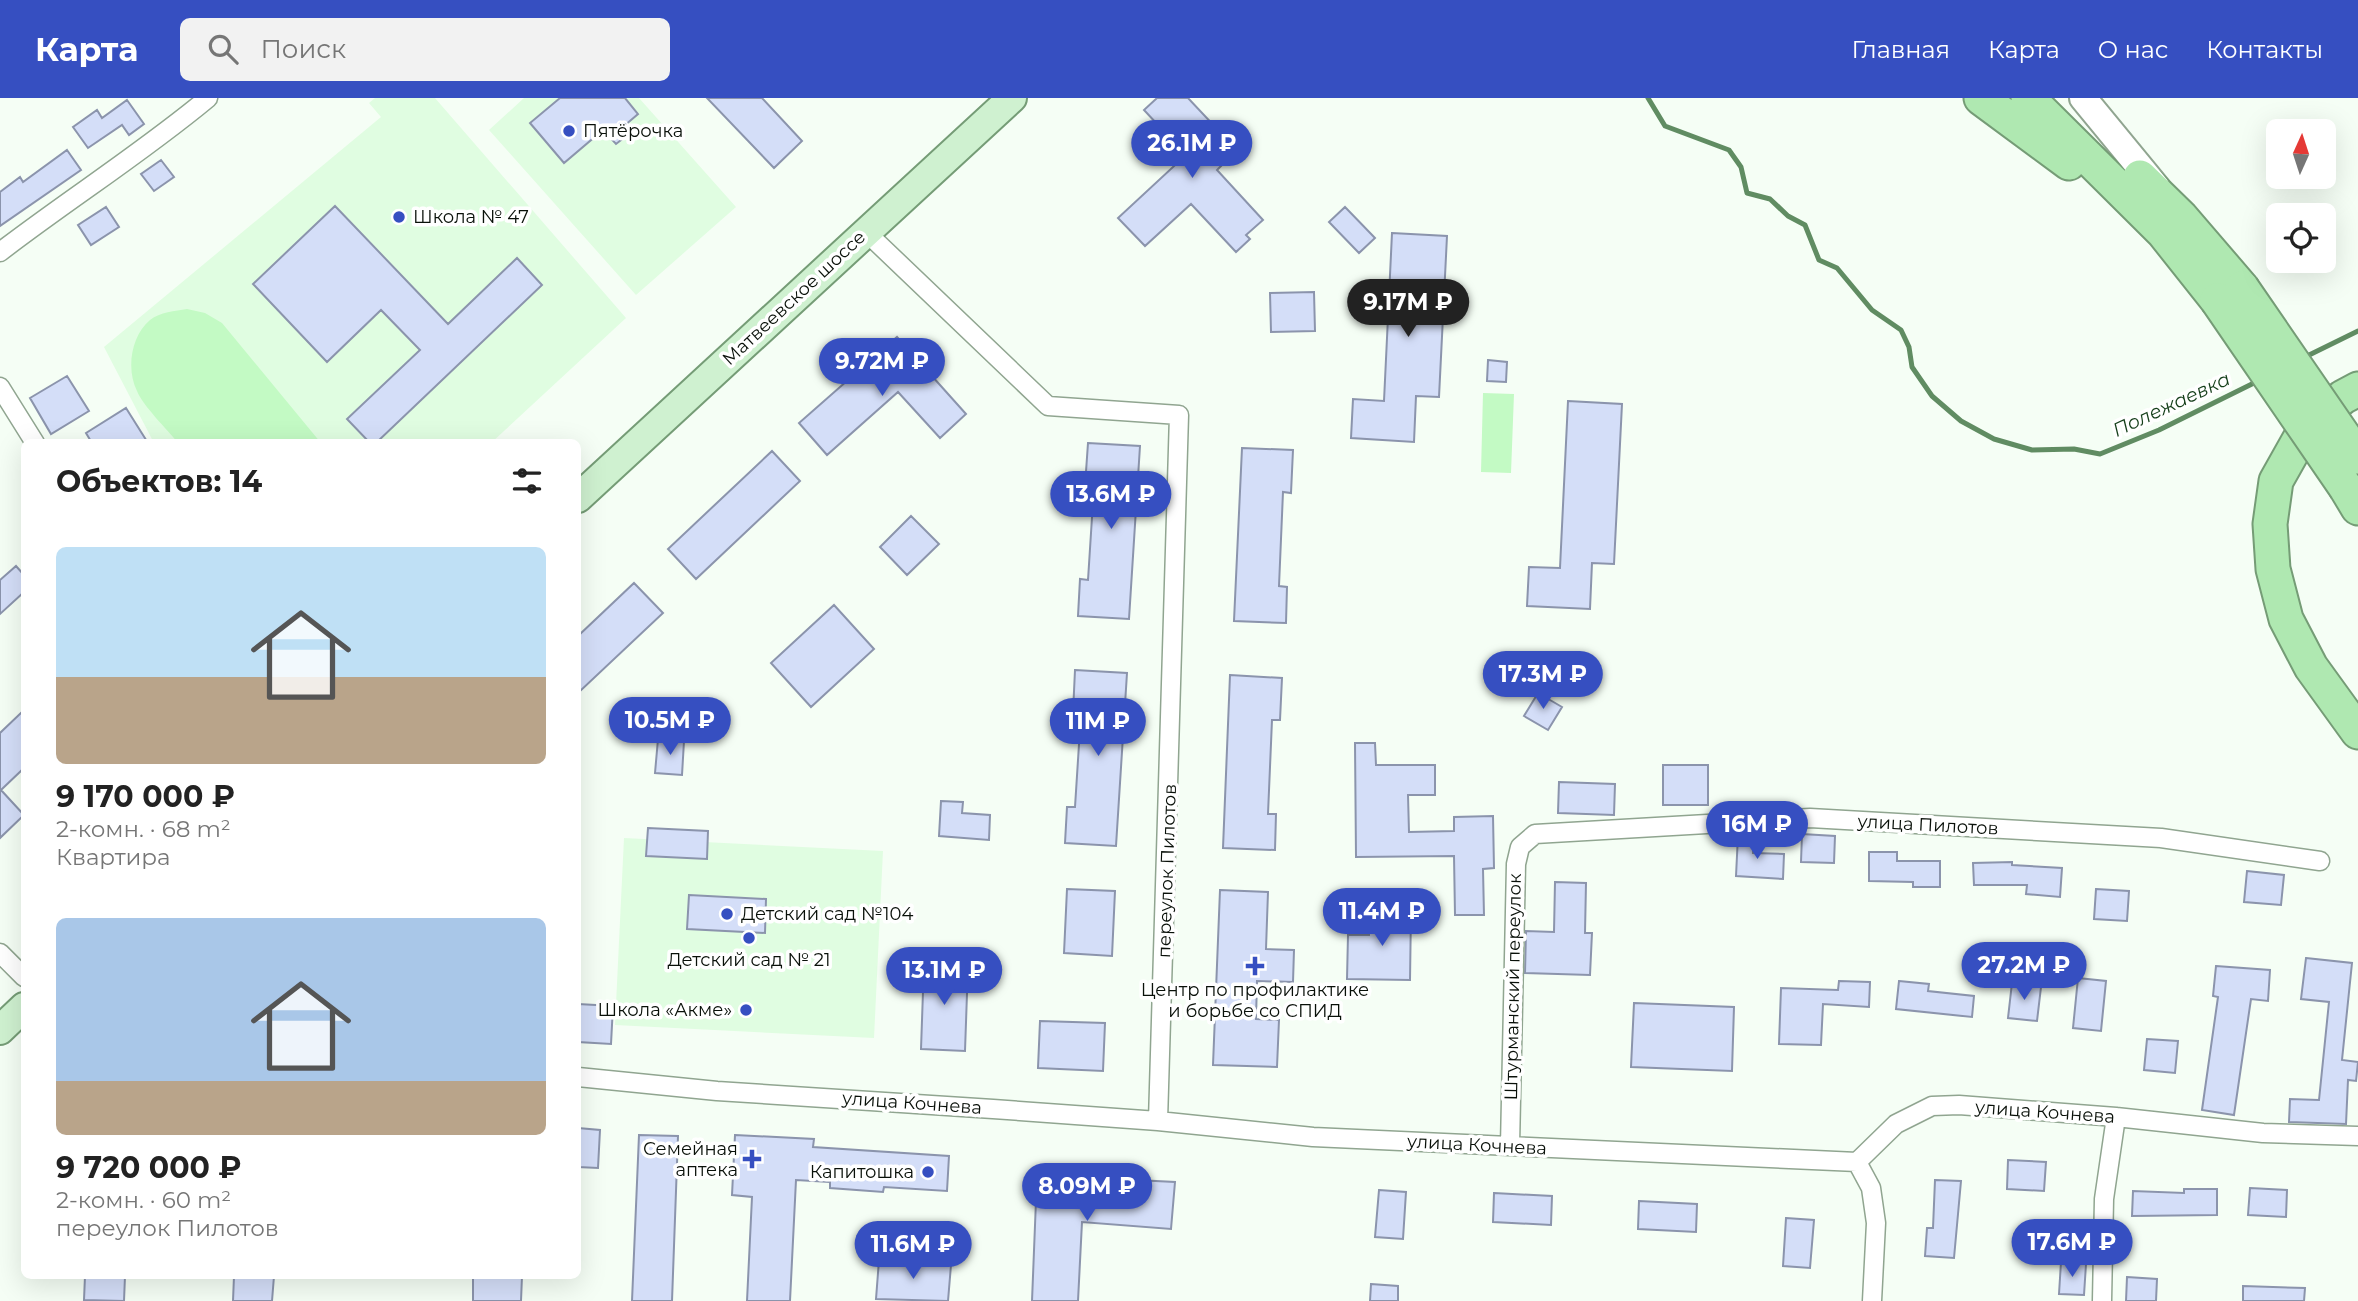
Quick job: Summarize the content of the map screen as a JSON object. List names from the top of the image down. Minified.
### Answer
{"streets":{"main road":["Матвеевское шоссе"],"street":["улица Пилотов","переулок Пилотов","Штурманский переулок","улица Кочнева"]},"crossings":[["Матвеевское шоссе","переулок Пилотов"],["улица Пилотов","Штурманский переулок"],["переулок Пилотов","улица Кочнева"],["Штурманский переулок","улица Кочнева"]],"water":["Полежаевка"],"places":{"other":["Пятёрочка","Школа № 47","Детский сад №104","Детский сад № 21","Школа «Акме»","Капитошка"],"health":["Центр по профилактике и борьбе со СПИД","Семейная аптека"]},"north":"top","page":{"header":"Карта","search":"Поиск","nav":["Главная","Карта","О нас","Контакты"],"price":["26.1M ₽","9.17M ₽","9.72M ₽","13.6M ₽","17.3M ₽","10.5M ₽","11M ₽","16M ₽","11.4M ₽","27.2M ₽","13.1M ₽","8.09M ₽","17.6M ₽","11.6M ₽"],"heading":"Объектов: 14","list":[{"name":"9 170 000 ₽","note":"2-комн. · 68 m² · Квартира"},{"name":"9 720 000 ₽","note":"2-комн. · 60 m² · переулок Пилотов"}]}}
